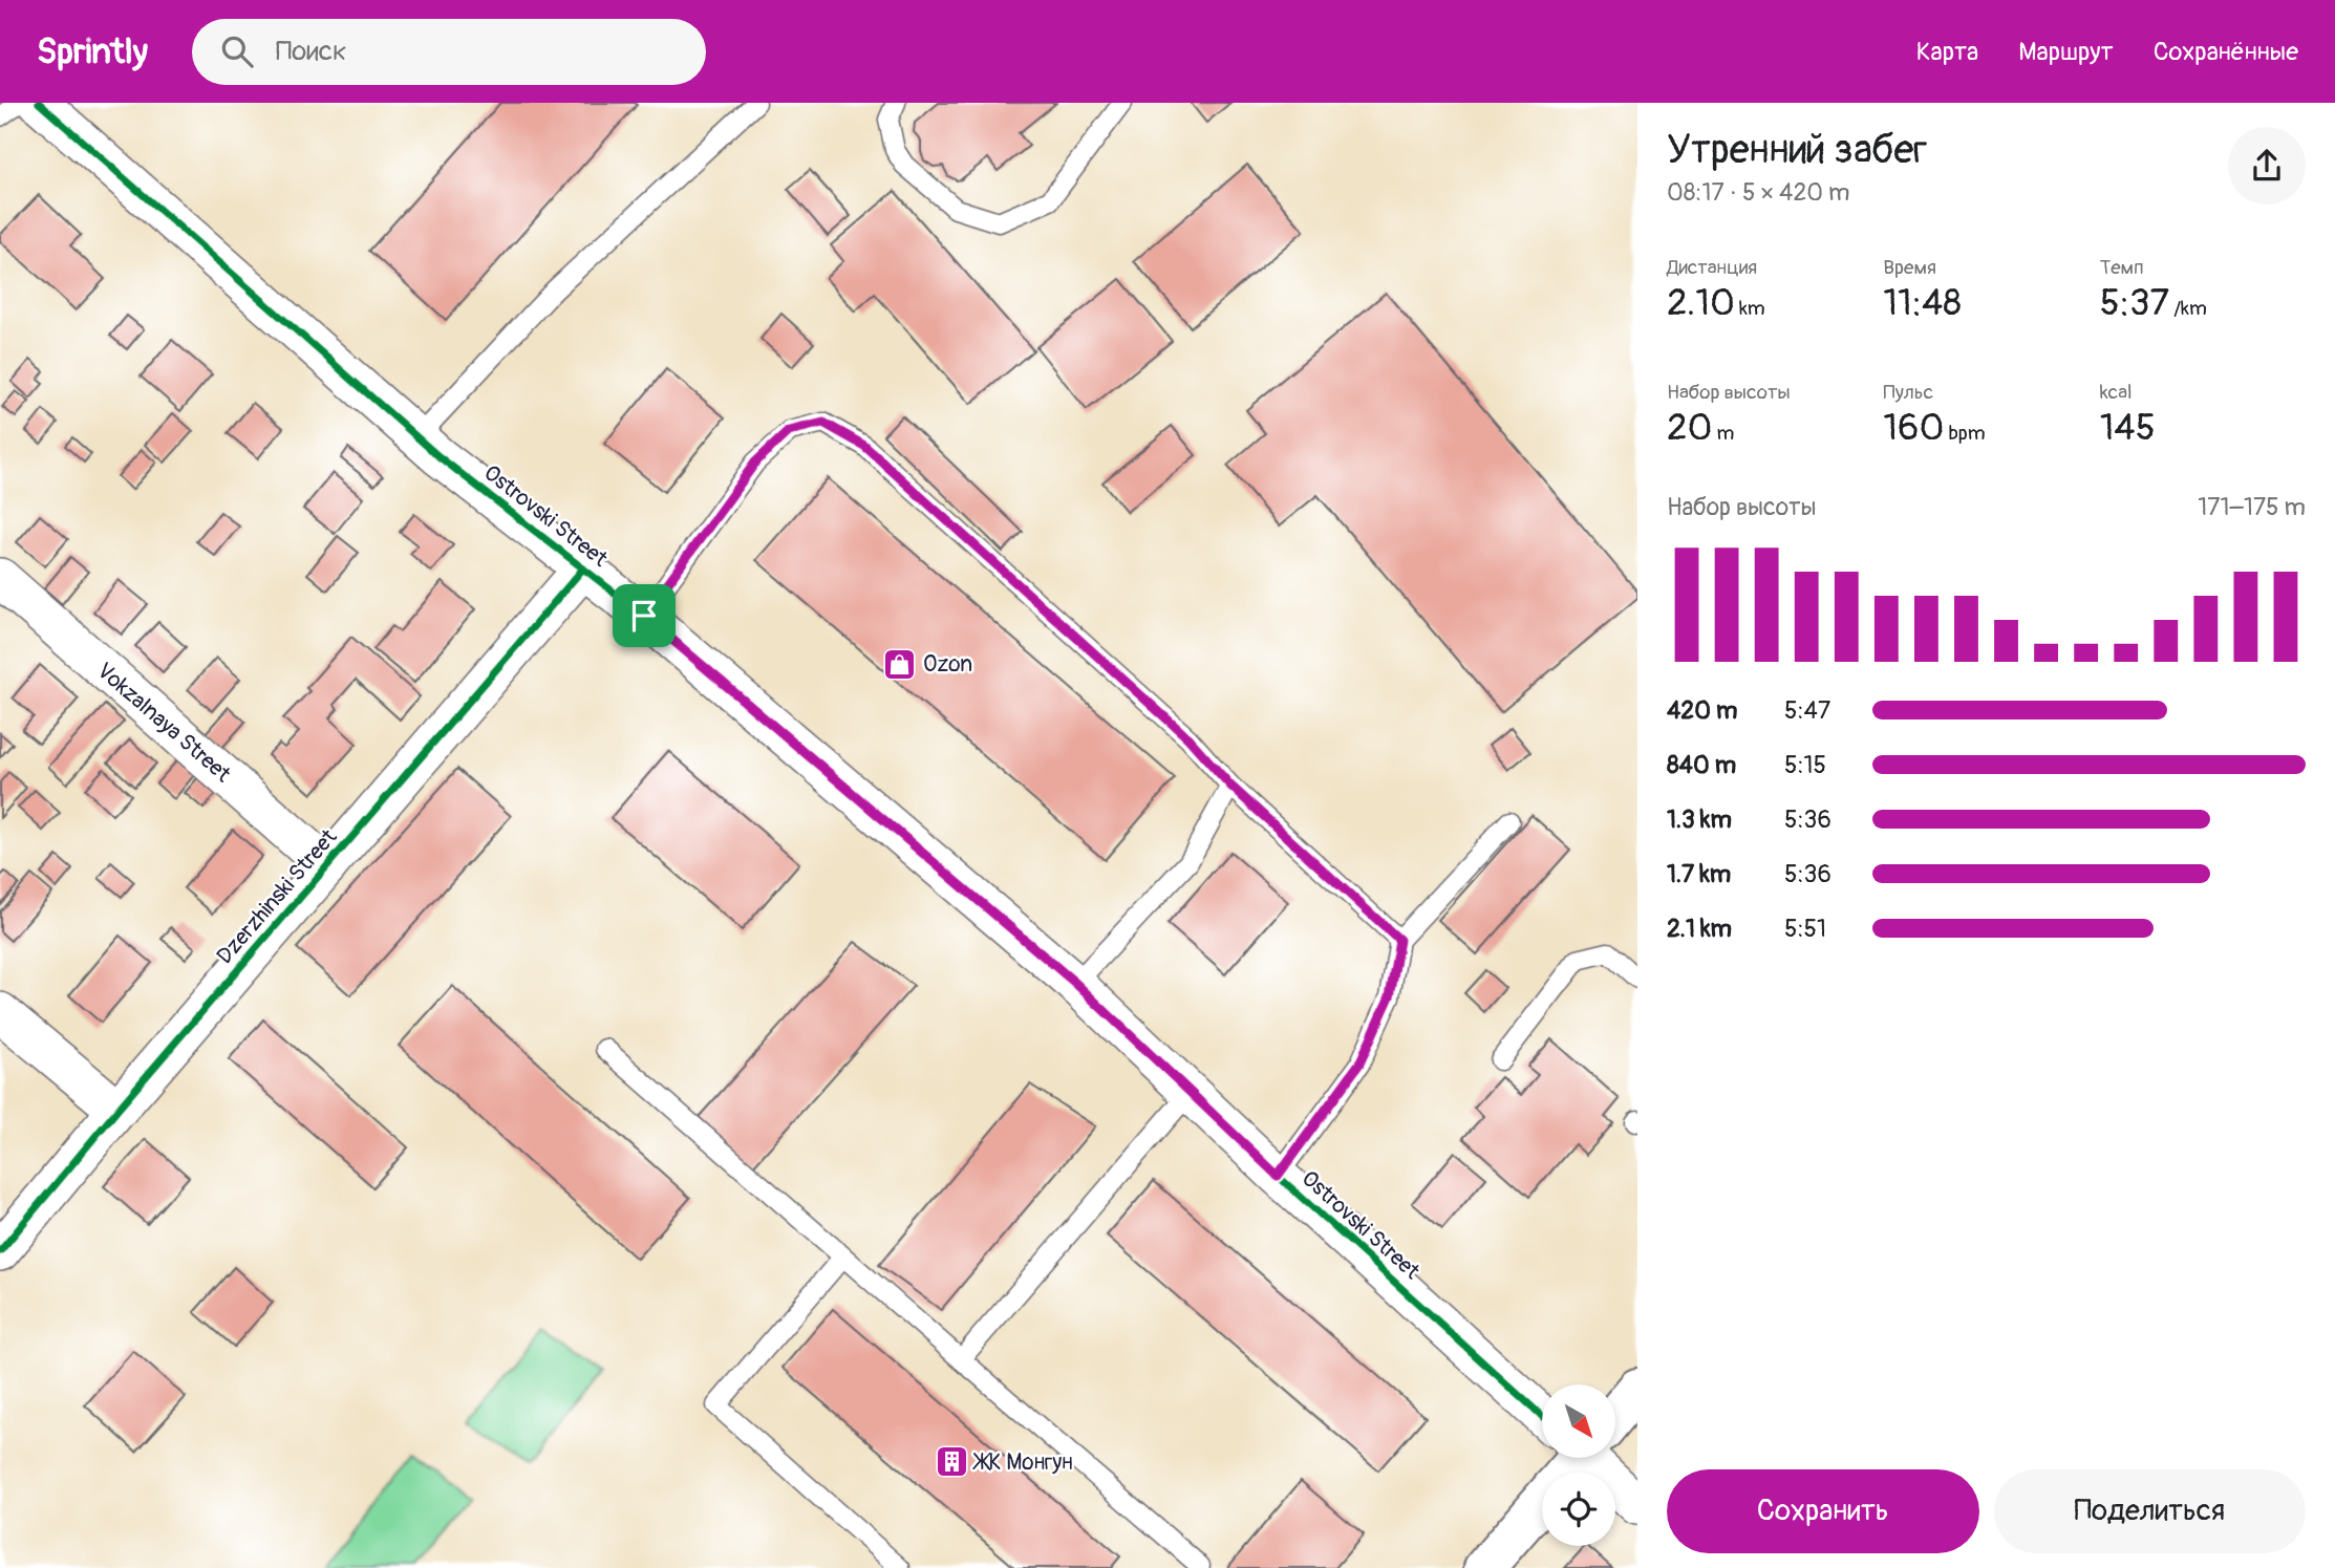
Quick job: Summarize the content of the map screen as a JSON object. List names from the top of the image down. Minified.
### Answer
{"streets":{"street":["Ostrovski Street","Vokzalnaya Street","Dzerzhinski Street"]},"crossings":[["Ostrovski Street","Dzerzhinski Street"],["Vokzalnaya Street","Dzerzhinski Street"]],"places":{"shop":["Ozon"],"building":["ЖК Монгун"]},"north":"bottom right","page":{"header":"Sprintly","search":"Поиск","nav":["Карта","Маршрут","Сохранённые"],"heading":["Утренний забег","08:17 · 5 × 420 m"],"stats":[["Дистанция","2.10 km"],["Время","11:48"],["Темп","5:37 /km"],["Набор высоты","20 m"],["Пульс","160 bpm"],["kcal","145"]],"chart":["Набор высоты","171–175 m"],"list":[{"name":"420 m","note":"5:47"},{"name":"840 m","note":"5:15"},{"name":"1.3 km","note":"5:36"},{"name":"1.7 km","note":"5:36"},{"name":"2.1 km","note":"5:51"}],"buttons":["Сохранить","Поделиться"]}}
